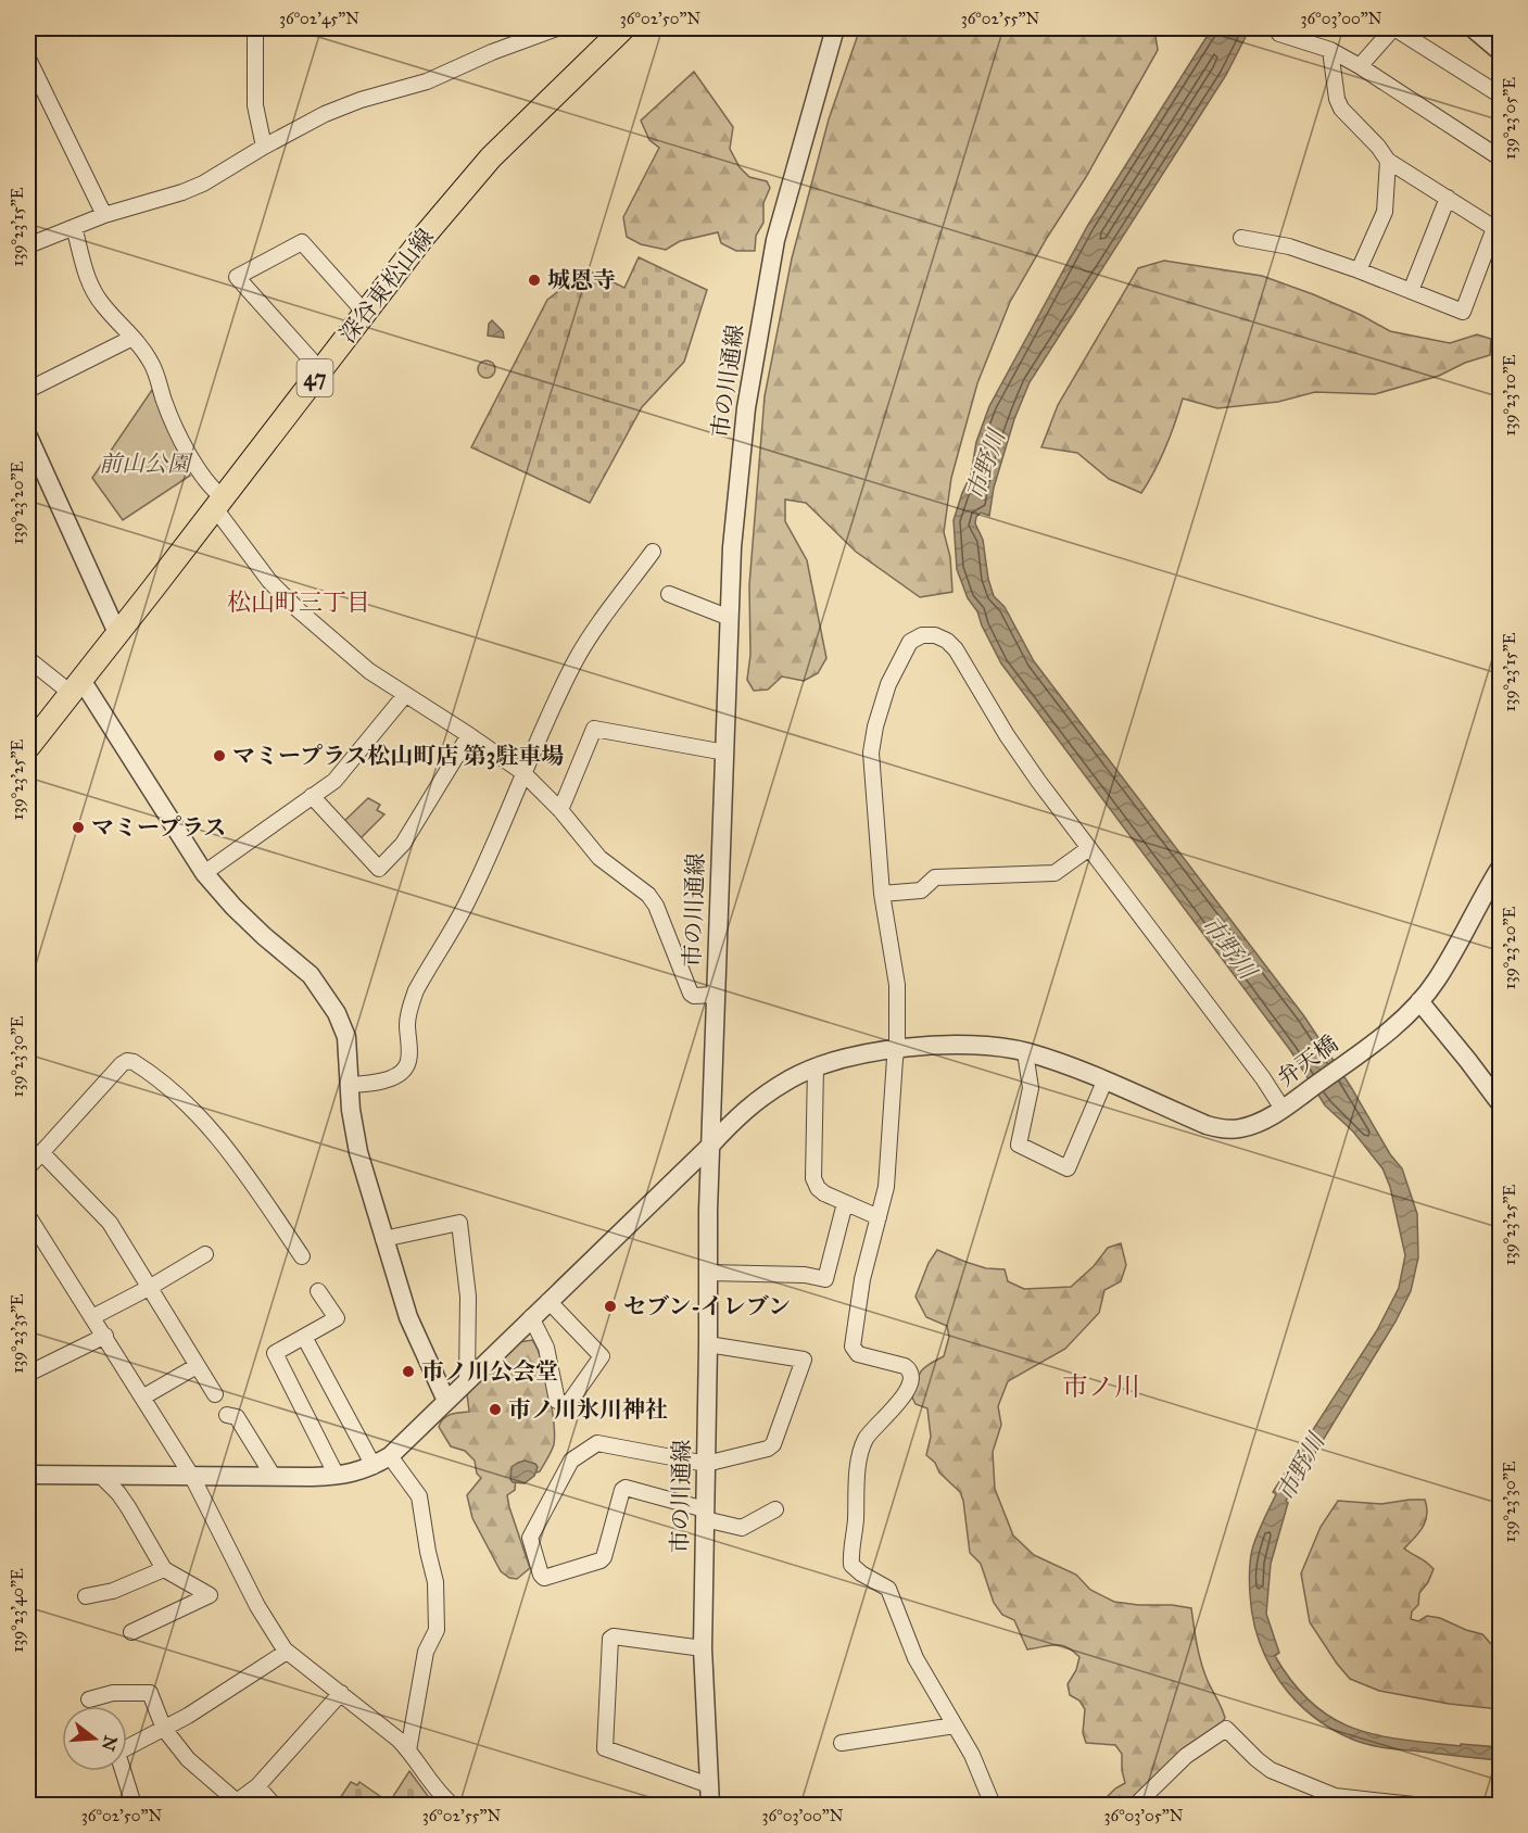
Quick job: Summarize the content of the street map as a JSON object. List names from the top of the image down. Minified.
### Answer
{"streets":{"main road":["深谷東松山線","47"],"street":["市の川通線","弁天橋"]},"crossings":[["市の川通線","弁天橋"]],"districts":["松山町三丁目","市ノ川"],"water":["市野川"],"parks":["前山公園"],"places":["城恩寺","マミープラス松山町店 第3駐車場","マミープラス","セブン-イレブン","市ノ川公会堂","市ノ川氷川神社"],"north":"right","coordinates":["36°02'45\"N","36°02'50\"N","36°02'55\"N","36°03'00\"N","139°23'05\"E","139°23'15\"E","139°23'10\"E","139°23'20\"E","139°23'25\"E","139°23'30\"E","139°23'35\"E","139°23'40\"E","36°03'05\"N"]}
